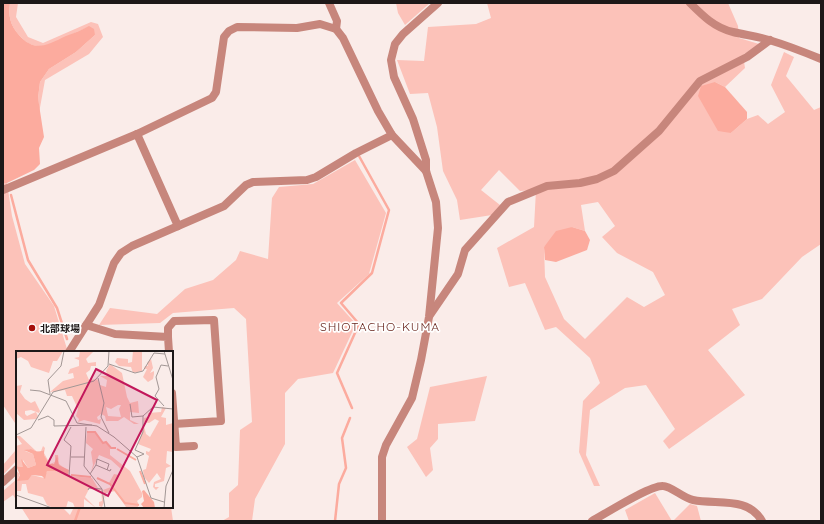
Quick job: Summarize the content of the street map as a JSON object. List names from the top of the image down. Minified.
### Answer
{"districts":["SHIOTACHO-KUMA"],"places":["北部球場"]}
